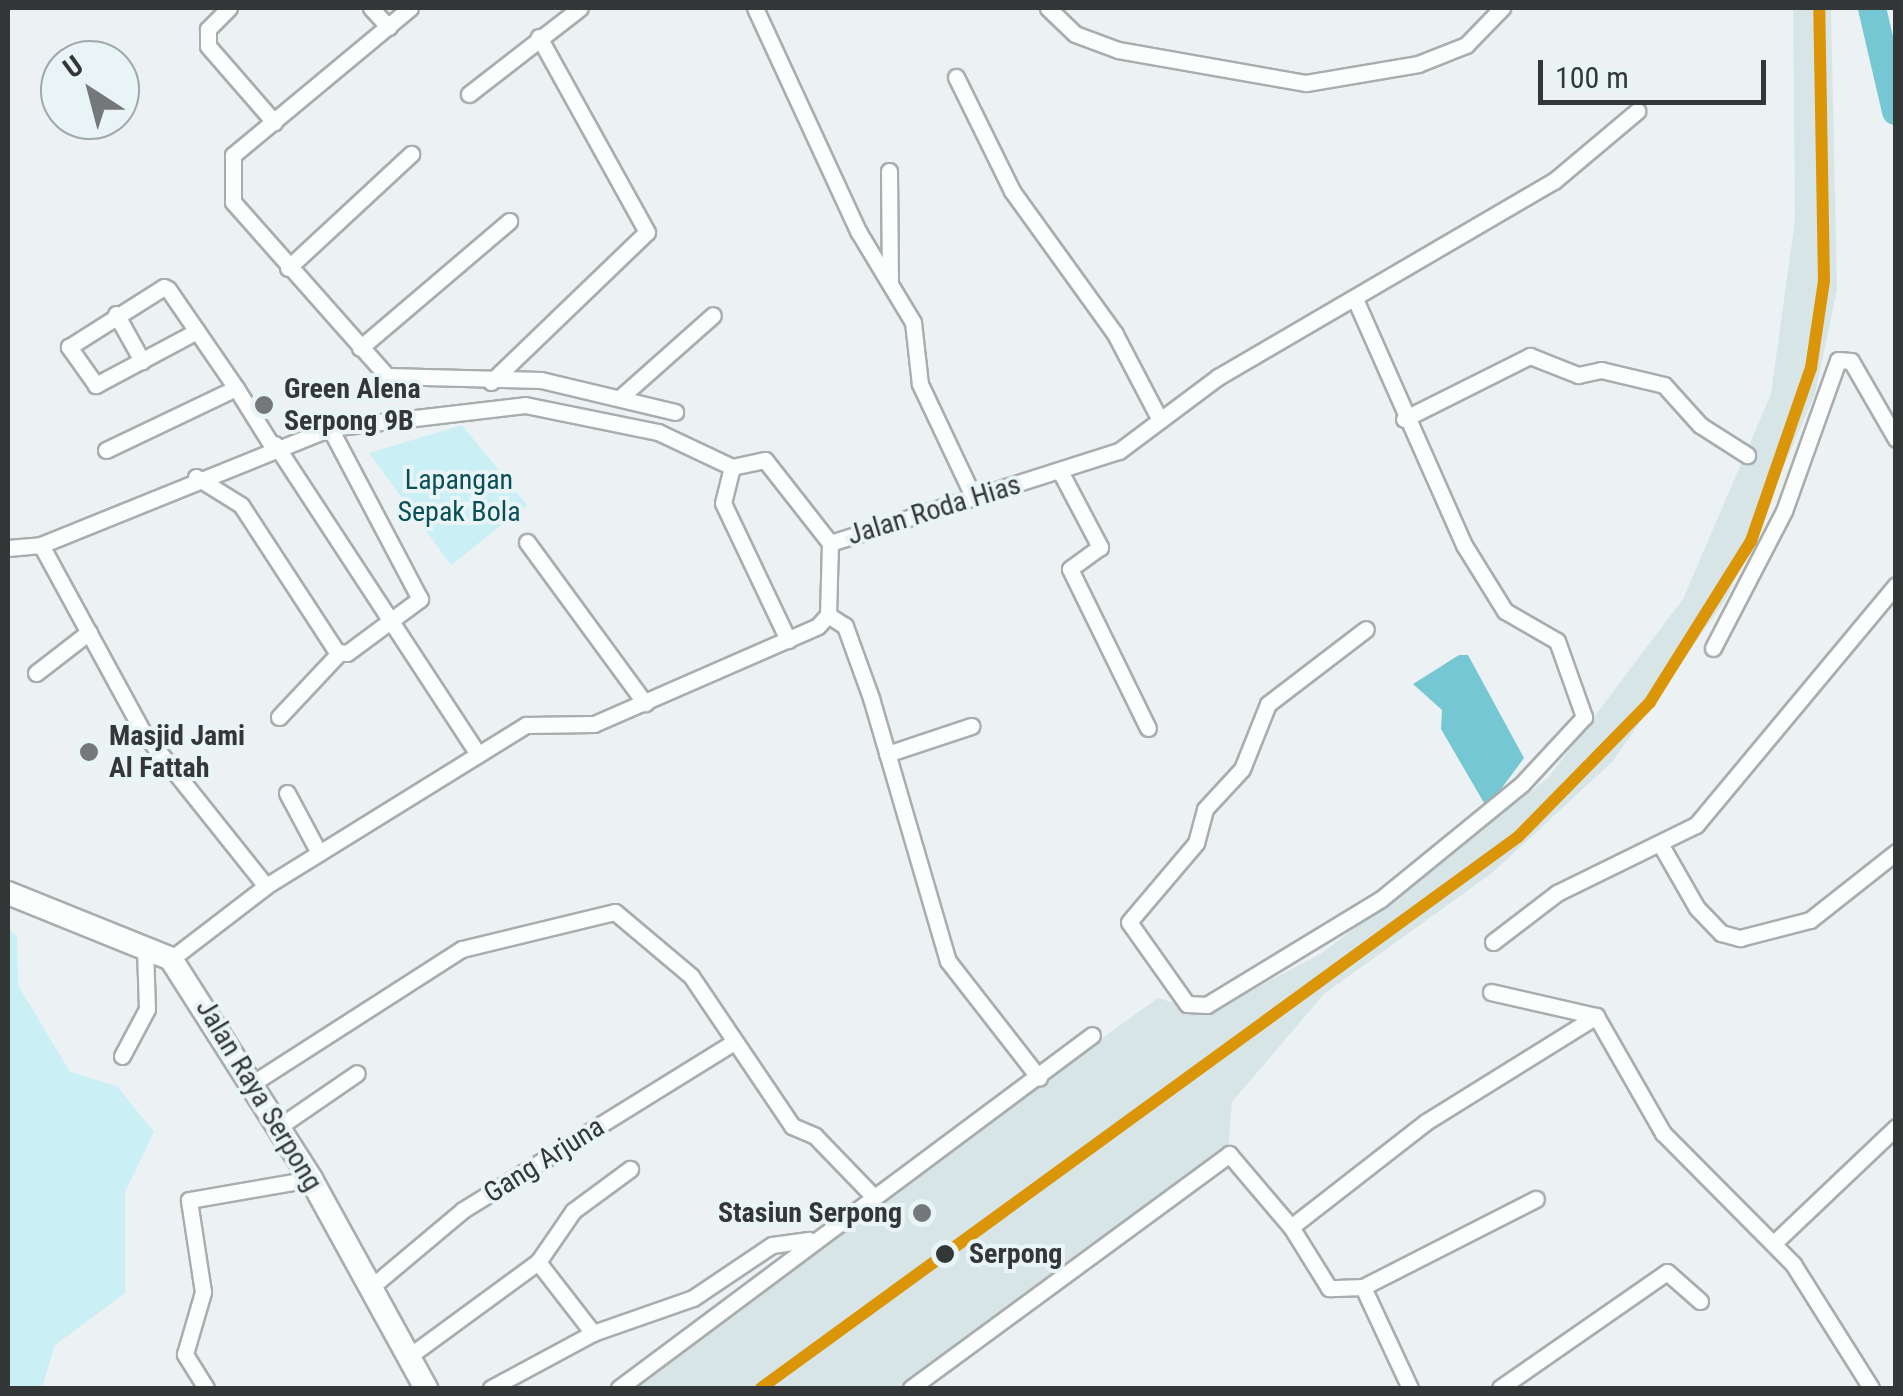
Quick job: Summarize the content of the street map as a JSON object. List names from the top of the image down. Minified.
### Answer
{"streets":{"main road":["Jalan Raya Serpong"],"street":["Jalan Roda Hias","Gang Arjuna"]},"crossings":[["Jalan Raya Serpong","Gang Arjuna"]],"parks":["Lapangan Sepak Bola"],"places":["Green Alena Serpong 9B","Masjid Jami Al Fattah","Stasiun Serpong","Serpong"],"scale_bar":"100 m","north":"top left"}
